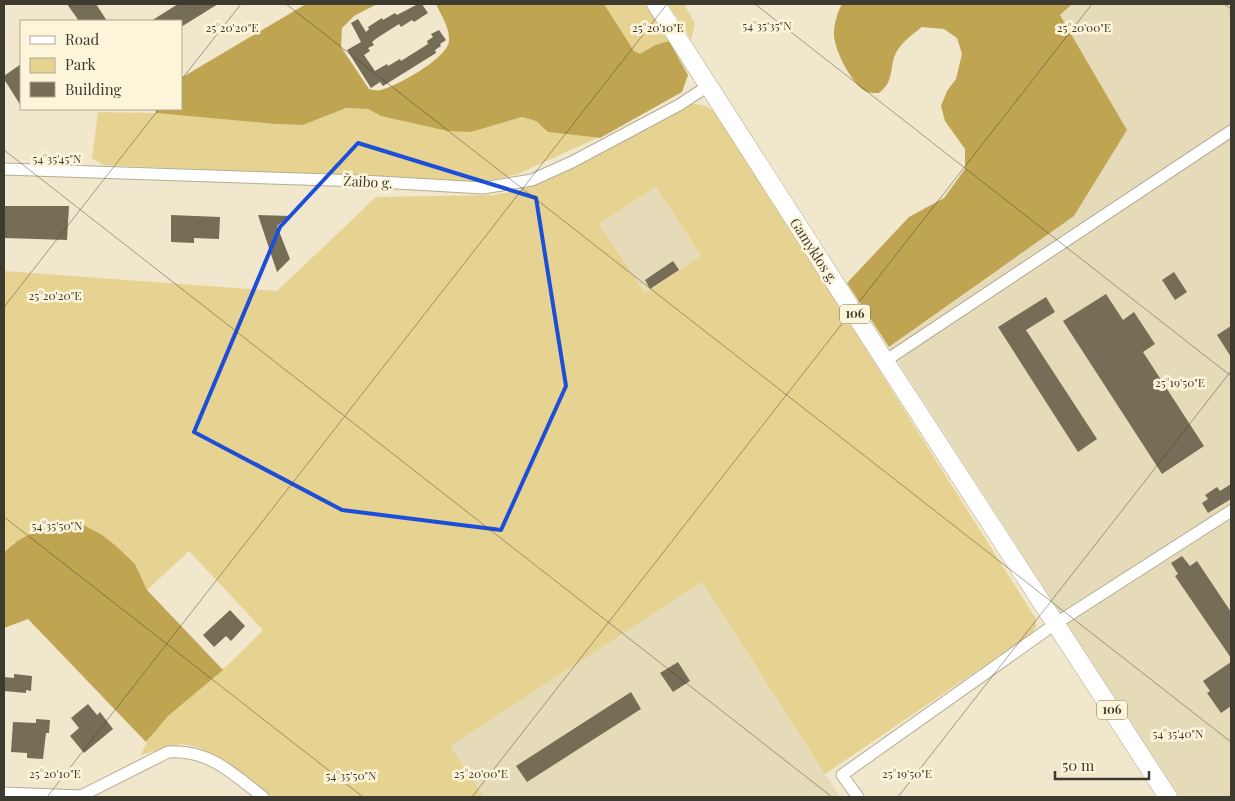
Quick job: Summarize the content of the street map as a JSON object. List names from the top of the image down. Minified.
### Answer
{"streets":{"main road":["Gamyklos g.","106"],"street":["Žaibo g."]},"crossings":[["Žaibo g.","Gamyklos g."],["Gamyklos g.","106"]],"legend":["Road","Park","Building"],"scale_bar":"50 m","coordinates":["54°35'35\"N","25°20'20\"E","25°20'10\"E","25°20'00\"E","54°35'45\"N","25°19'50\"E","54°35'50\"N","54°35'40\"N"]}
